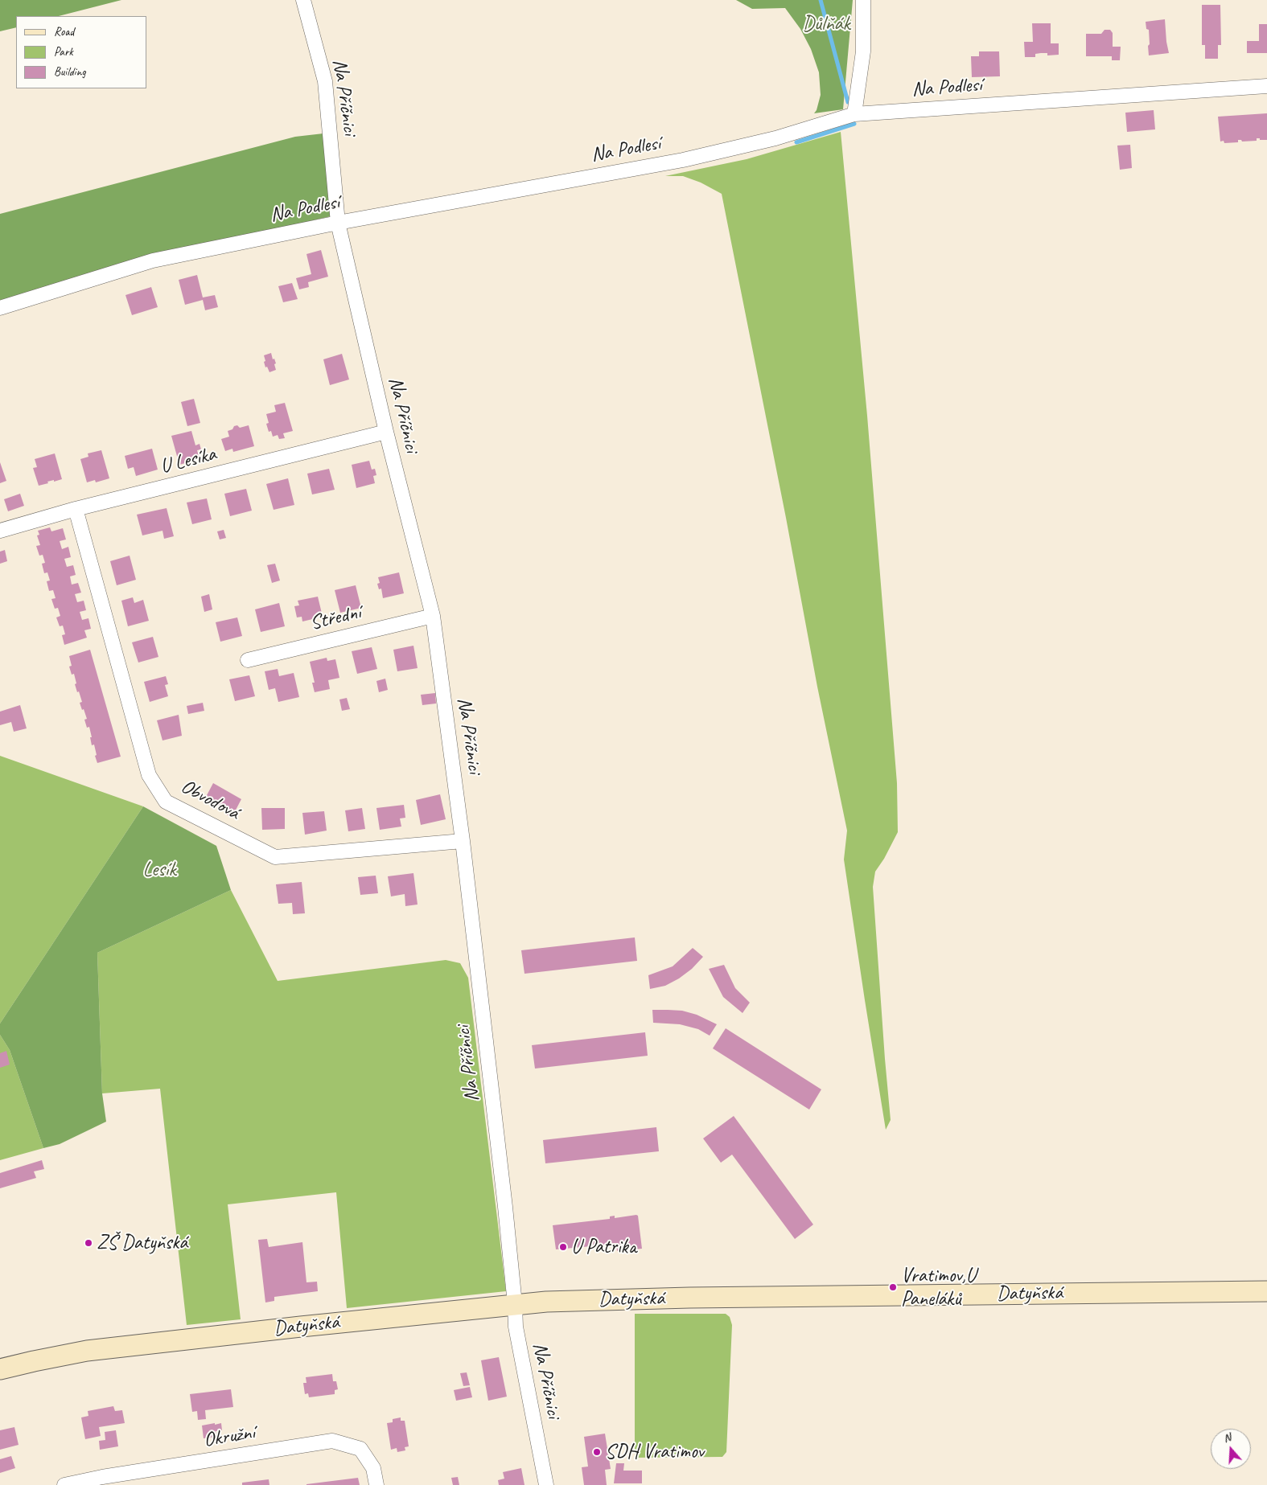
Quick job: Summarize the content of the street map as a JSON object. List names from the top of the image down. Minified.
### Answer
{"streets":{"main road":["Datyňská"],"street":["Na Podlesí","Na Příčnici","U Lesíka","Střední","Obvodová","Okružní"]},"crossings":[["Na Podlesí","Na Příčnici"],["Na Příčnici","U Lesíka"],["Na Příčnici","Střední"],["Na Příčnici","Obvodová"],["Na Příčnici","Datyňská"],["U Lesíka","Obvodová"]],"parks":["Důlňák","Lesík"],"places":["ZŠ Datyňská","U Patrika","Vratimov,U Paneláků","SDH Vratimov"],"legend":["Road","Park","Building"],"north":"top"}
